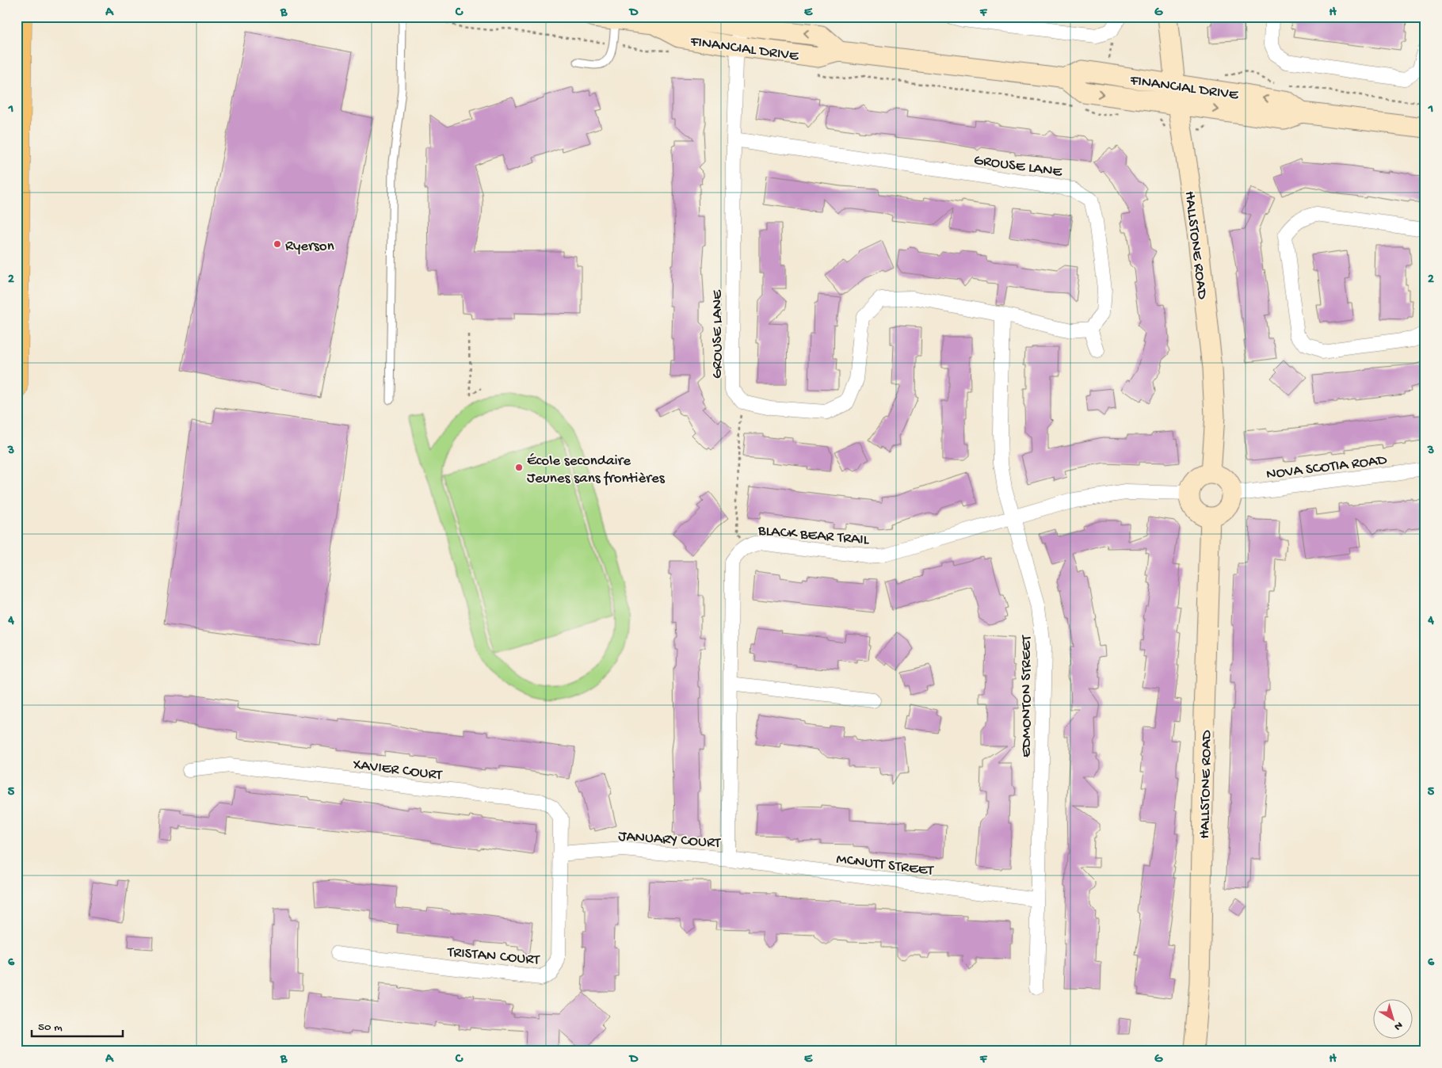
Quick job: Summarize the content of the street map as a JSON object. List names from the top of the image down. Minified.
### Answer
{"streets":{"street":["FINANCIAL DRIVE","GROUSE LANE","HALLSTONE ROAD","NOVA SCOTIA ROAD","BLACK BEAR TRAIL","EDMONTON STREET","XAVIER COURT","JANUARY COURT","MCNUTT STREET","TRISTAN COURT"]},"crossings":[["FINANCIAL DRIVE","GROUSE LANE"],["FINANCIAL DRIVE","HALLSTONE ROAD"],["HALLSTONE ROAD","NOVA SCOTIA ROAD"],["HALLSTONE ROAD","BLACK BEAR TRAIL"],["NOVA SCOTIA ROAD","BLACK BEAR TRAIL"],["BLACK BEAR TRAIL","EDMONTON STREET"],["BLACK BEAR TRAIL","JANUARY COURT"],["BLACK BEAR TRAIL","MCNUTT STREET"],["EDMONTON STREET","MCNUTT STREET"],["XAVIER COURT","JANUARY COURT"],["XAVIER COURT","TRISTAN COURT"],["JANUARY COURT","MCNUTT STREET"],["JANUARY COURT","TRISTAN COURT"]],"places":["Ryerson","École secondaire Jeunes sans frontières"],"scale_bar":"50 m","north":"bottom right","grid":{"columns":["A","B","C","D","E","F","G","H"],"rows":["1","2","3","4","5","6"]}}
